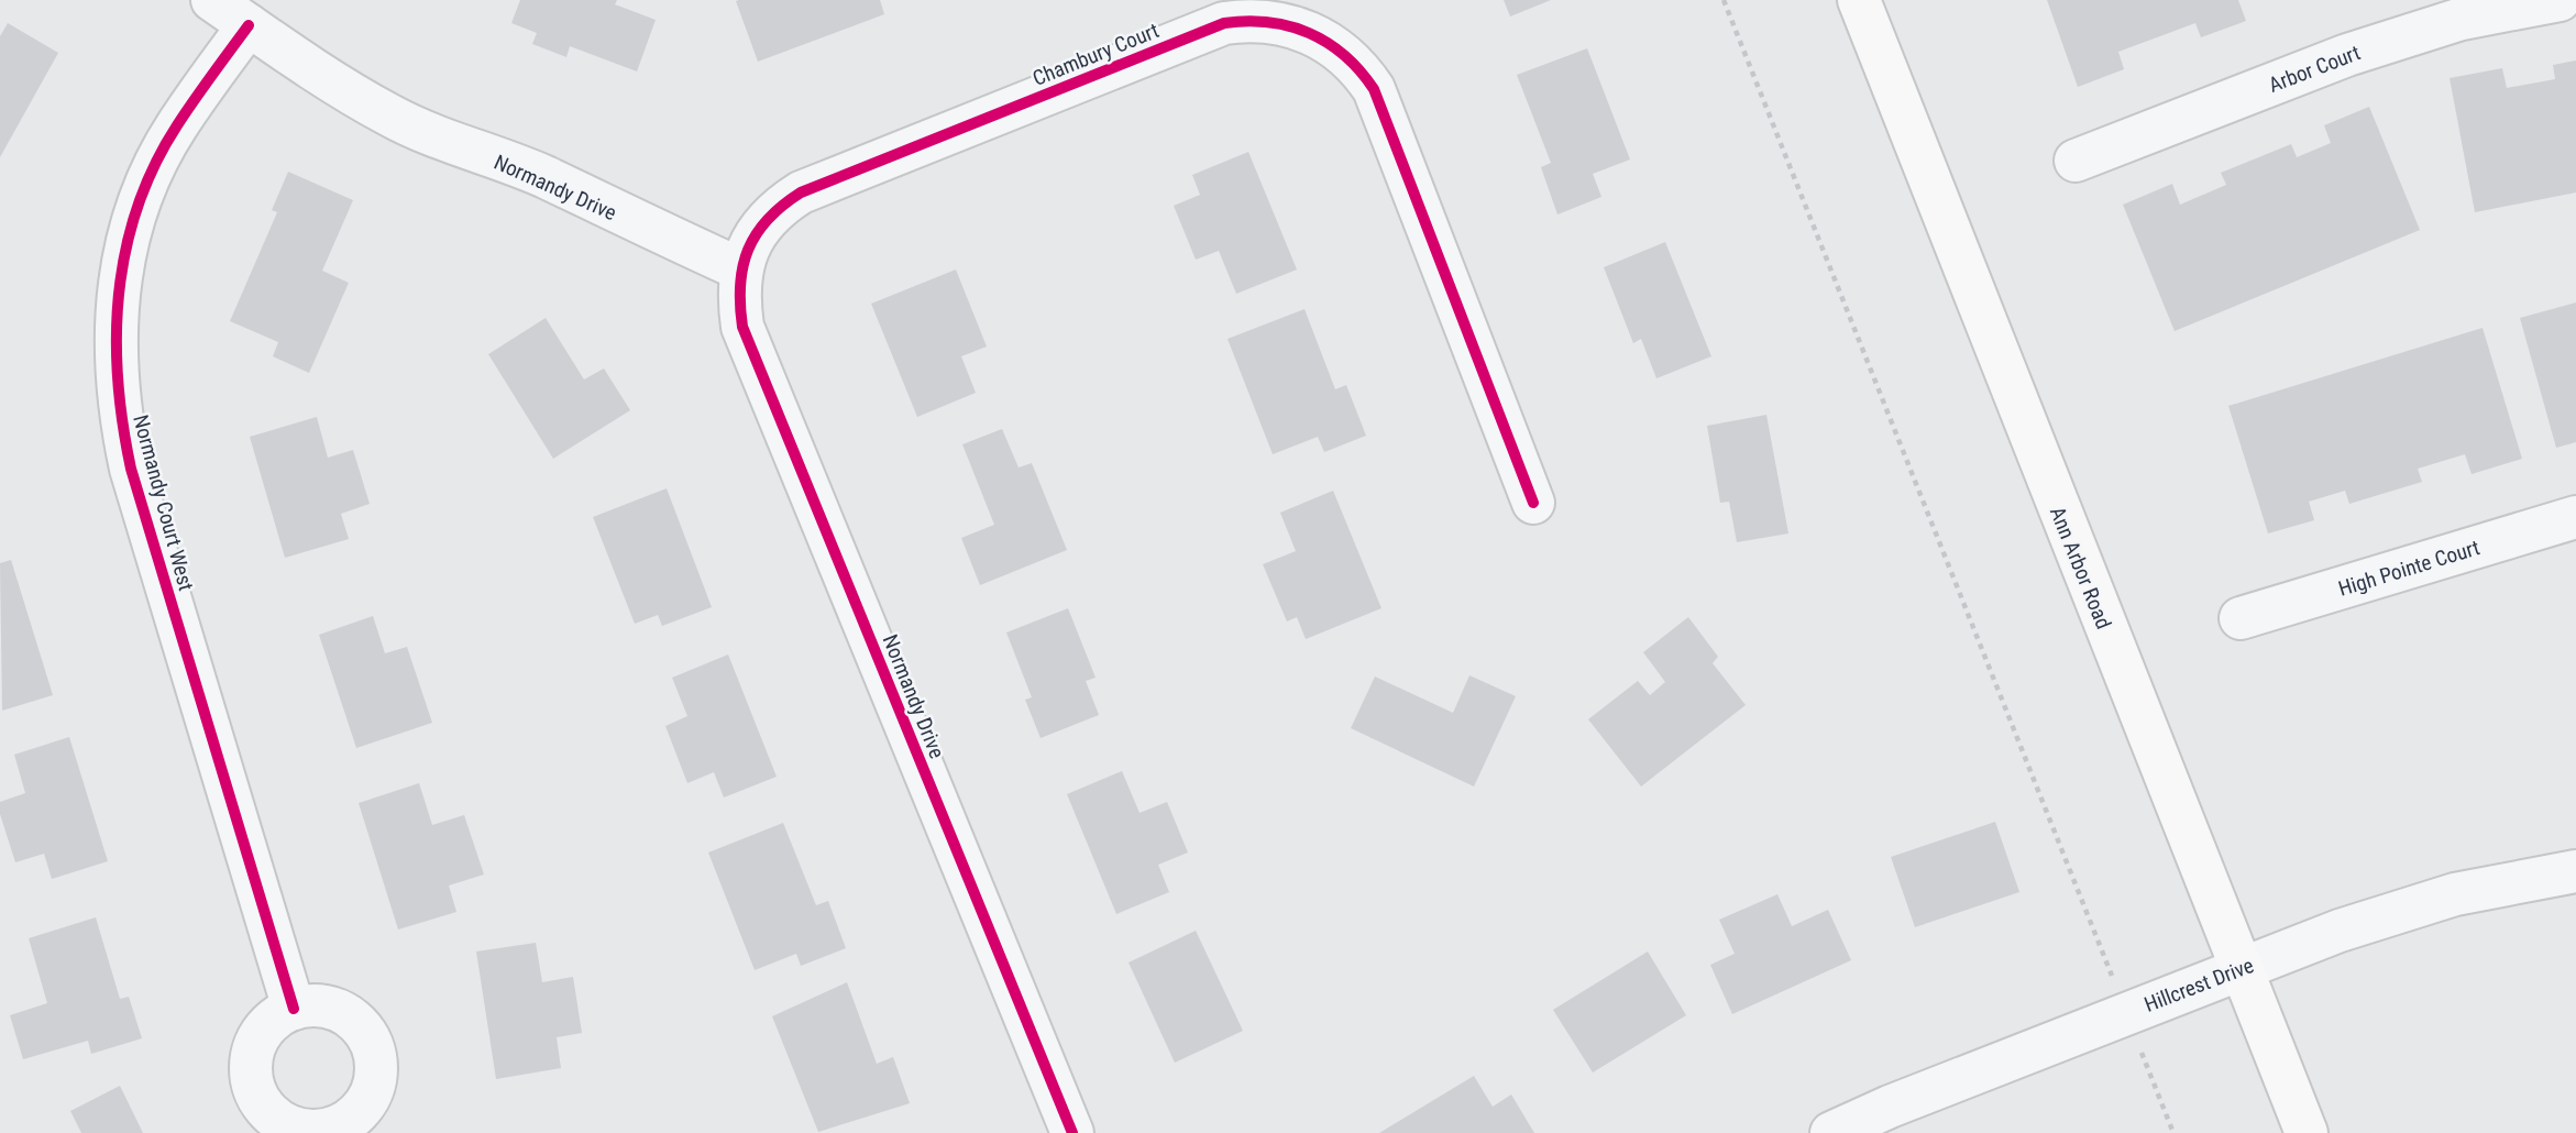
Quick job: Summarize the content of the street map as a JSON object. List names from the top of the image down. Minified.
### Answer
{"streets":{"main road":["Ann Arbor Road"],"street":["Chambury Court","Arbor Court","Normandy Drive","Normandy Court West","High Pointe Court","Hillcrest Drive"]},"crossings":[["Chambury Court","Normandy Drive"],["Normandy Drive","Normandy Court West"],["Ann Arbor Road","Hillcrest Drive"]]}
